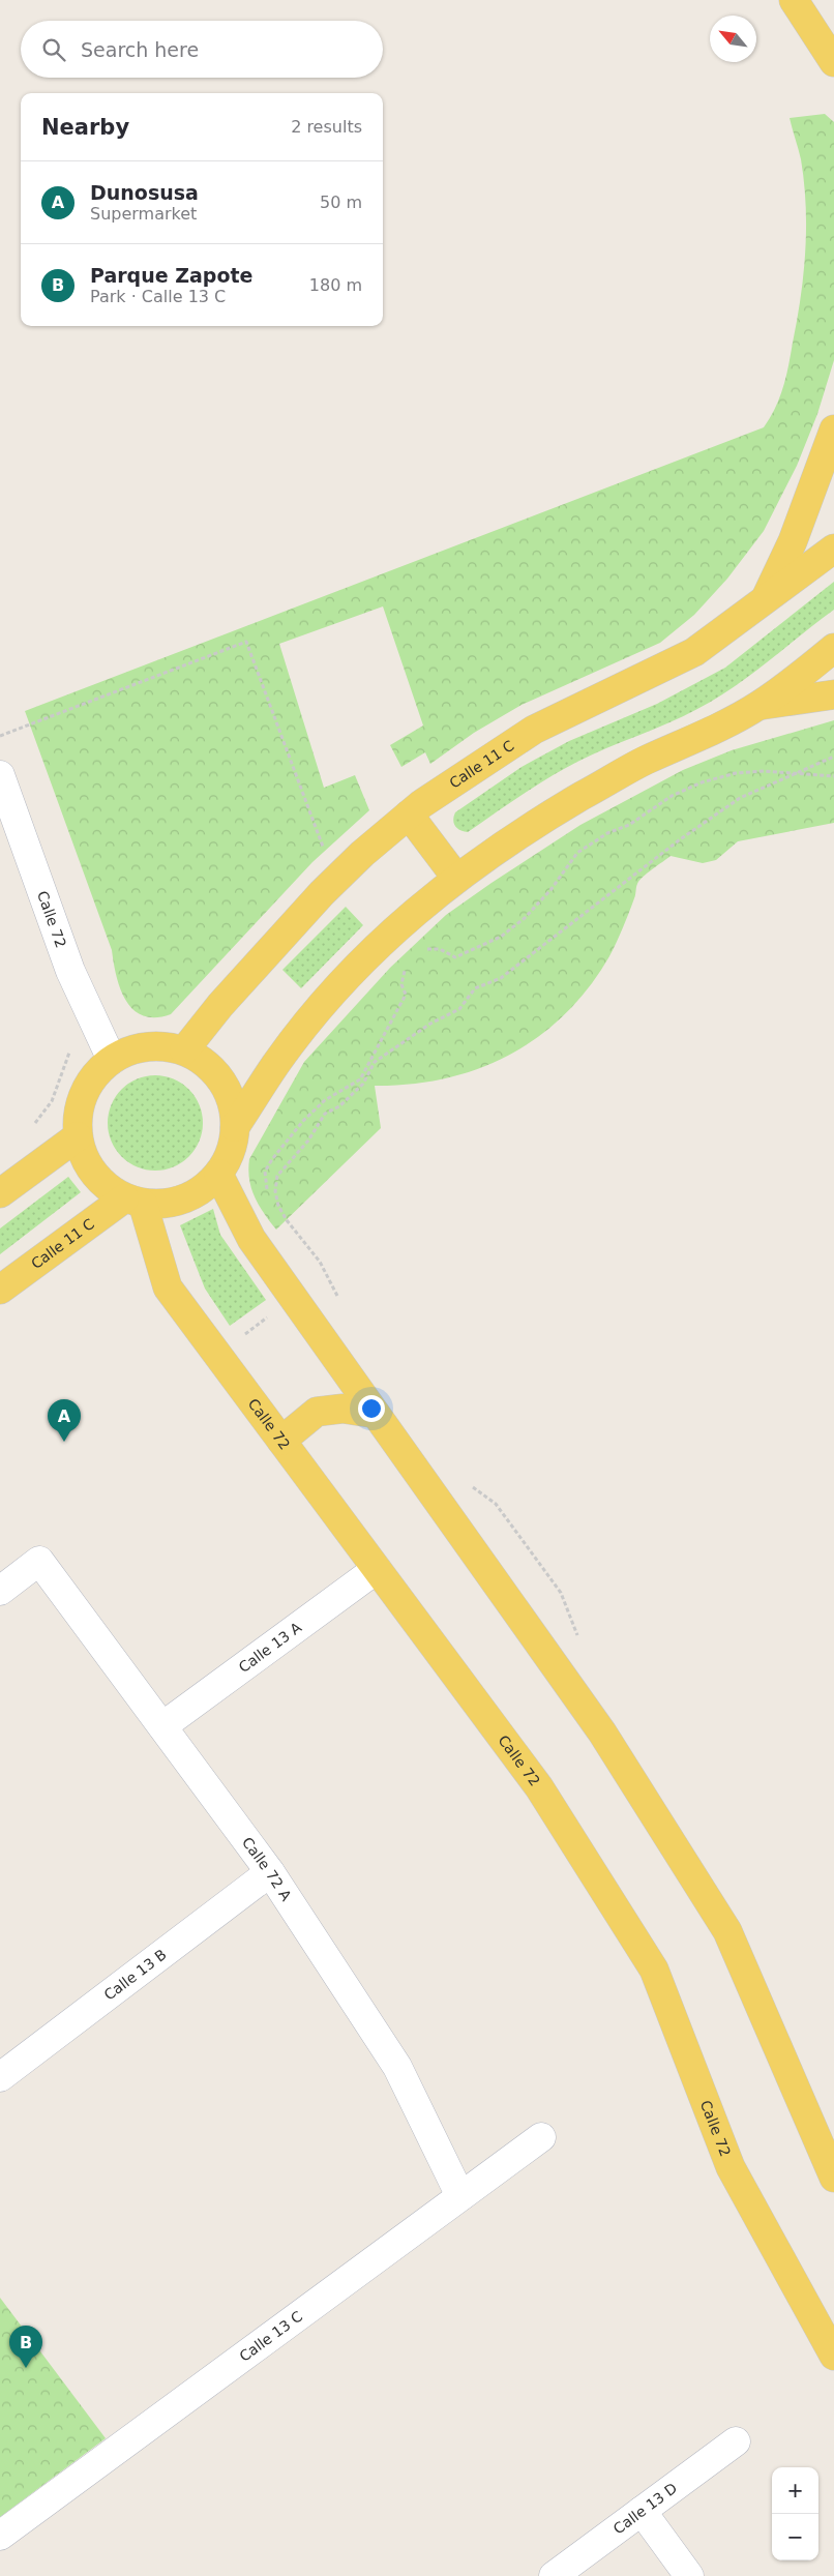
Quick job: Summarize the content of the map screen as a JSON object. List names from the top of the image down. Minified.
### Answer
{"streets":{"main road":["Calle 11 C","Calle 72"],"street":["Calle 13 A","Calle 72 A","Calle 13 B","Calle 13 C","Calle 13 D"]},"crossings":[["Calle 11 C","Calle 72"],["Calle 72","Calle 13 A"],["Calle 13 A","Calle 72 A"],["Calle 72 A","Calle 13 B"],["Calle 72 A","Calle 13 C"]],"north":"top left","page":{"search":"Search here","heading":["Nearby","2 results"],"list":[{"mark":"A","name":"Dunosusa","note":"Supermarket","value":"50 m"},{"mark":"B","name":"Parque Zapote","note":"Park · Calle 13 C","value":"180 m"}],"pins":["A","B"],"map_buttons":["+","−"]}}
